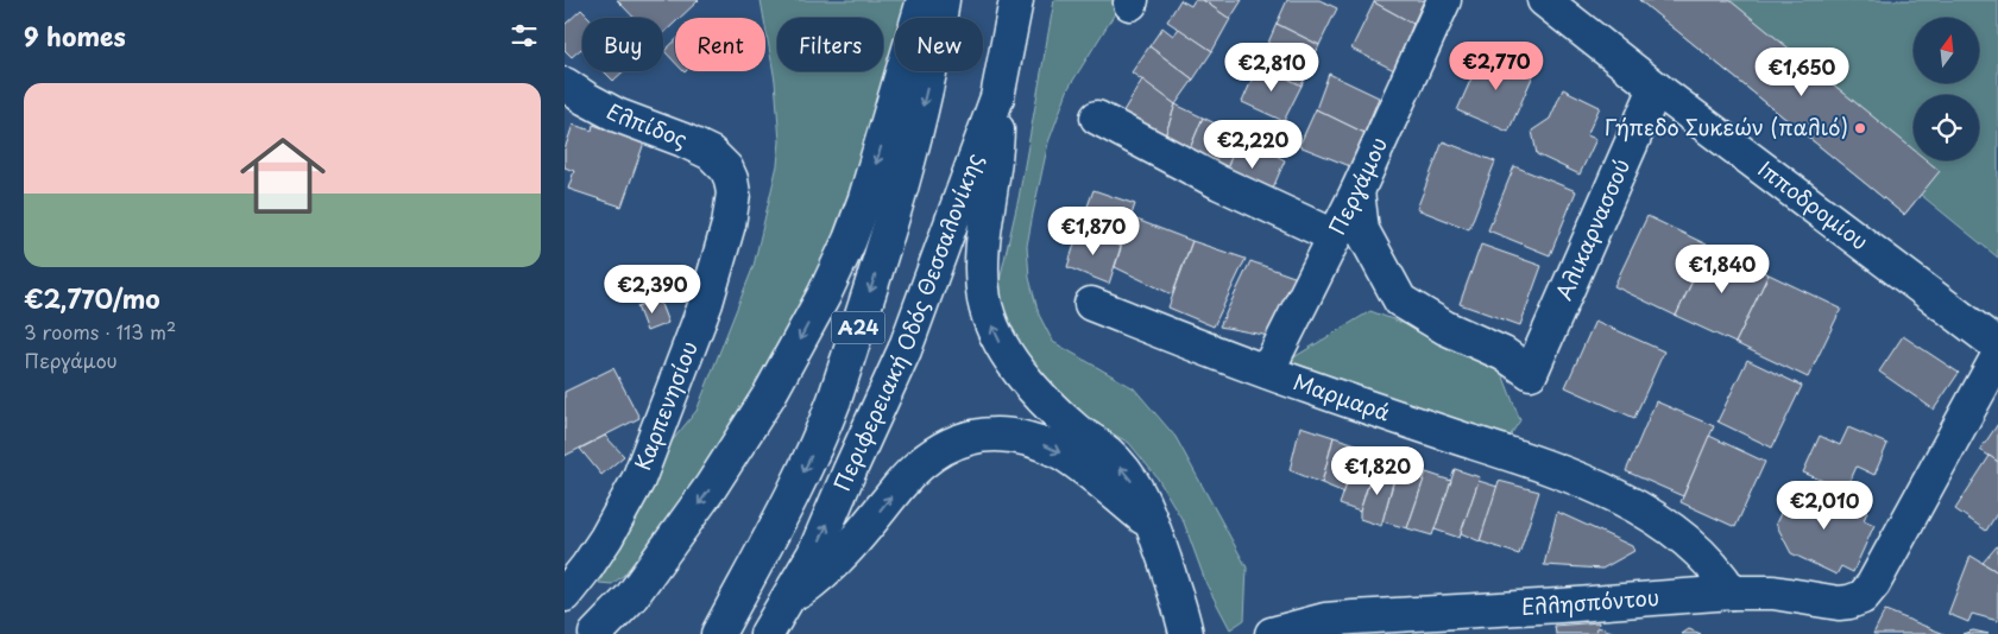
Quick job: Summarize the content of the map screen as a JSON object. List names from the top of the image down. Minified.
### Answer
{"streets":{"main road":["Ελπίδος","Περγάμου","Ιπποδρομίου","Αλικαρνασσού","Περιφερειακή Οδός Θεσσαλονίκης","Α24","Μαρμαρά","Καρπενησίου","Ελλησπόντου"]},"crossings":[["Ελπίδος","Καρπενησίου"],["Περγάμου","Αλικαρνασσού"],["Περγάμου","Μαρμαρά"],["Ιπποδρομίου","Αλικαρνασσού"],["Μαρμαρά","Ελλησπόντου"]],"places":["Γήπεδο Συκεών (παλιό)"],"north":"top","page":{"heading":"9 homes","chip":["Buy","Rent","Filters","New"],"price":["€2,770","€2,810","€1,650","€2,220","€1,870","€1,840","€2,390","€1,820","€2,010"],"list":[{"name":"€2,770/mo","note":"3 rooms · 113 m² · Περγάμου"}]}}
